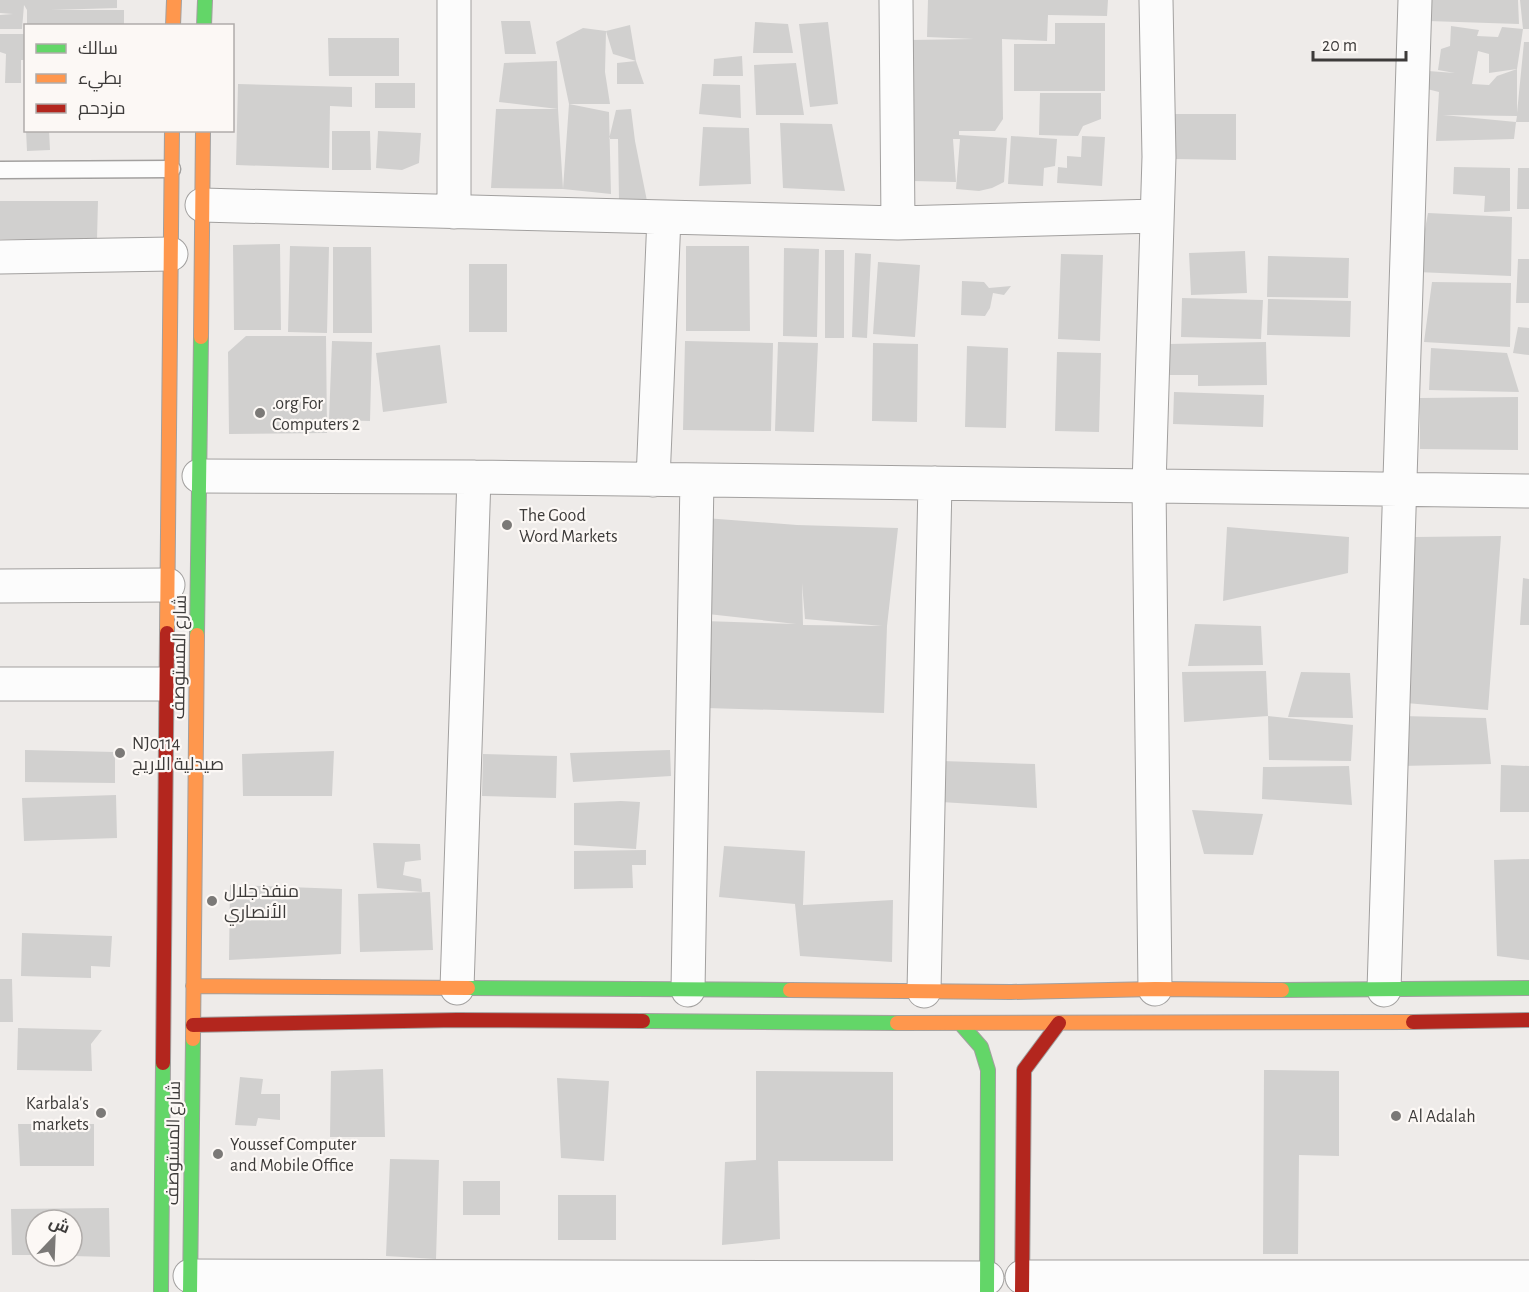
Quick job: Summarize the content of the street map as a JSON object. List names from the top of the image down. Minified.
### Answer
{"streets":{"street":["شارع المستوصف"]},"places":[".org For Computers 2","The Good Word Markets","NJ0114 صيدلية الاريج","منفذ جلال الأنصاري","Karbala's markets","Al Adalah","Youssef Computer and Mobile Office"],"legend":["سالك","بطيء","مزدحم"],"scale_bar":"20 m","north":"top right"}
